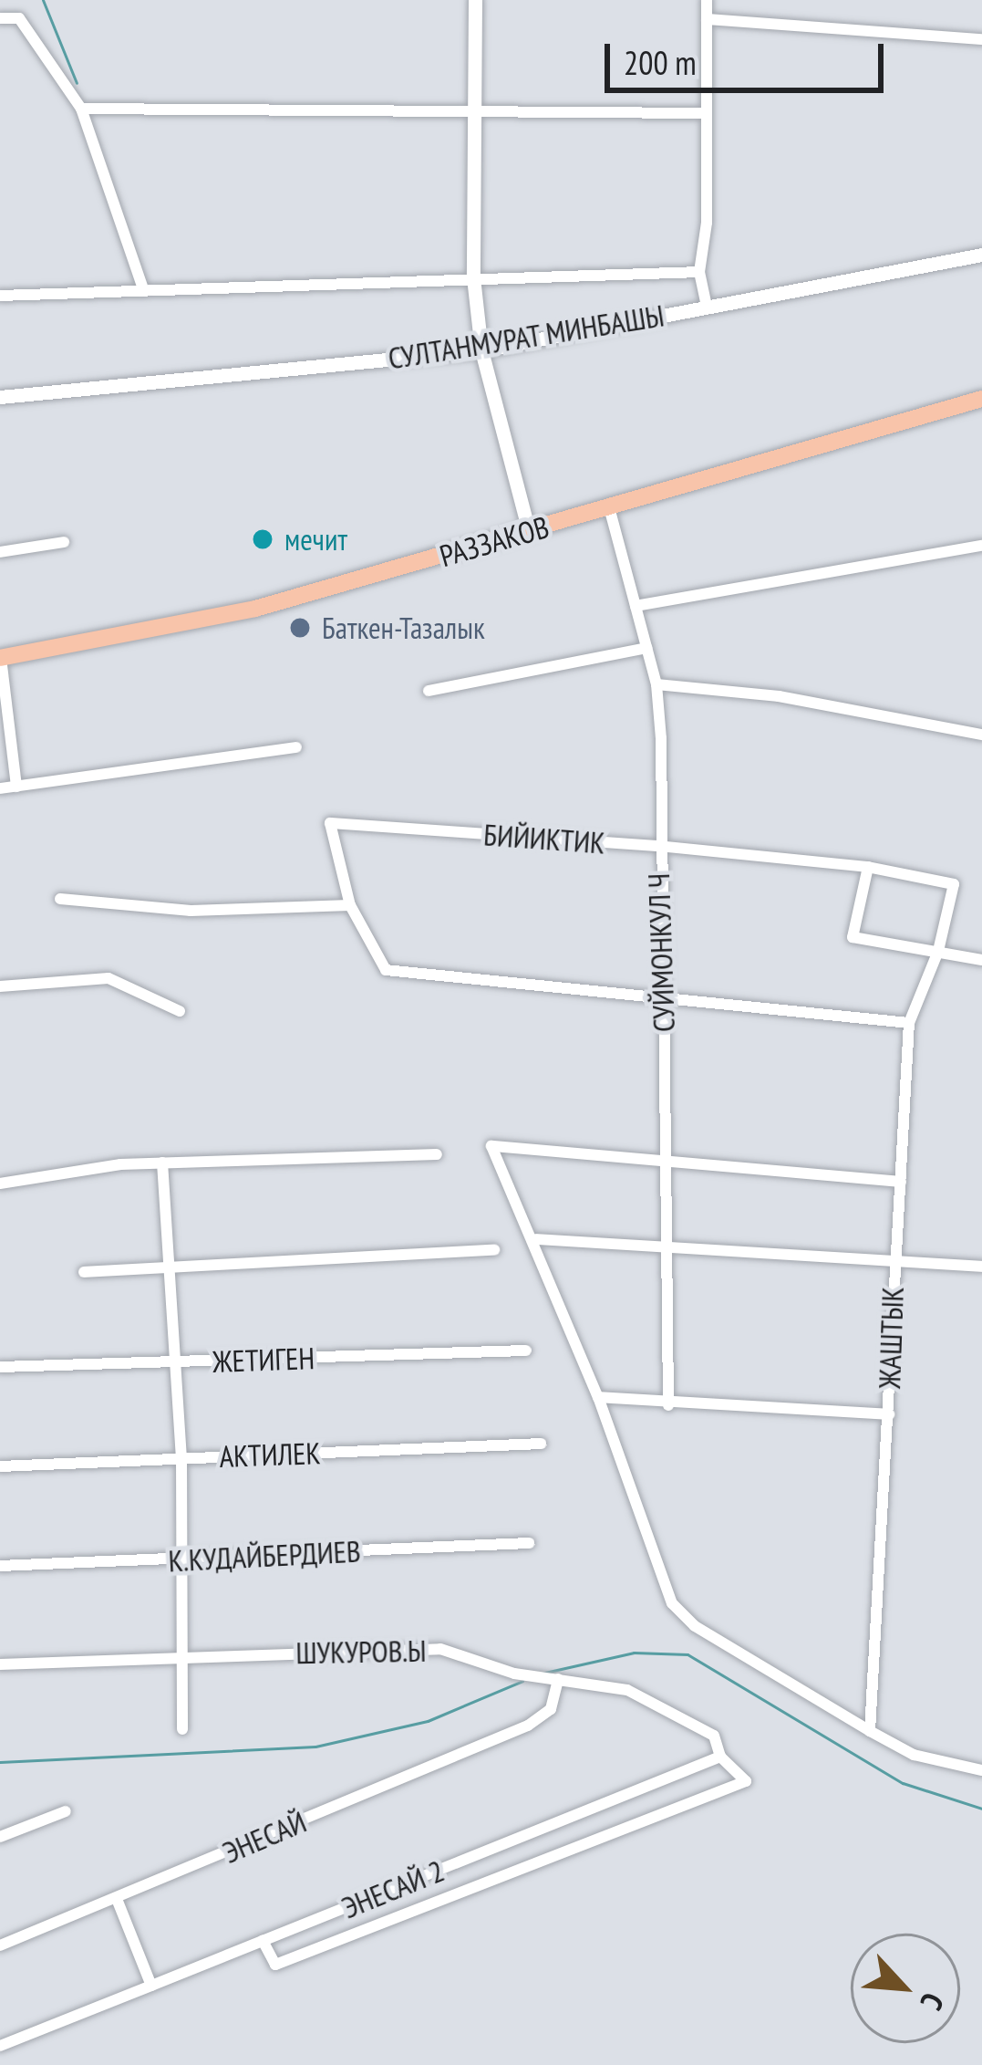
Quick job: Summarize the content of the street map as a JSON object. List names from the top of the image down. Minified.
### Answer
{"streets":{"main road":["РАЗЗАКОВ"],"street":["СУЛТАНМУРАТ МИНБАШЫ","БИЙИКТИК","СУЙМОНКУЛ Ч","ЖАШТЫК","ЖЕТИГЕН","АКТИЛЕК","К.КУДАЙБЕРДИЕВ","ШУКУРОВ.Ы","ЭНЕСАЙ","ЭНЕСАЙ 2"]},"crossings":[["РАЗЗАКОВ","СУЙМОНКУЛ Ч"],["БИЙИКТИК","СУЙМОНКУЛ Ч"],["БИЙИКТИК","ЖАШТЫК"],["ШУКУРОВ.Ы","ЭНЕСАЙ"],["ШУКУРОВ.Ы","ЭНЕСАЙ 2"]],"places":["мечит","Баткен-Тазалык"],"scale_bar":"200 m","north":"bottom right"}
